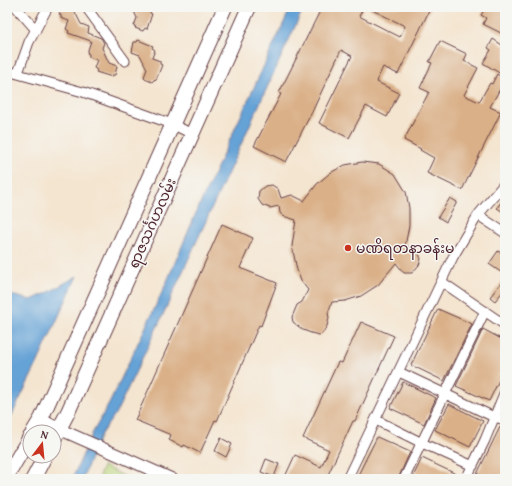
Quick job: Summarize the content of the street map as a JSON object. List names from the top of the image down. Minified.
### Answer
{"streets":{"main road":["ရာဇသင်္ဂဟလမ်း"]},"places":["မဏိရတနာခန်းမ"],"north":"top"}
